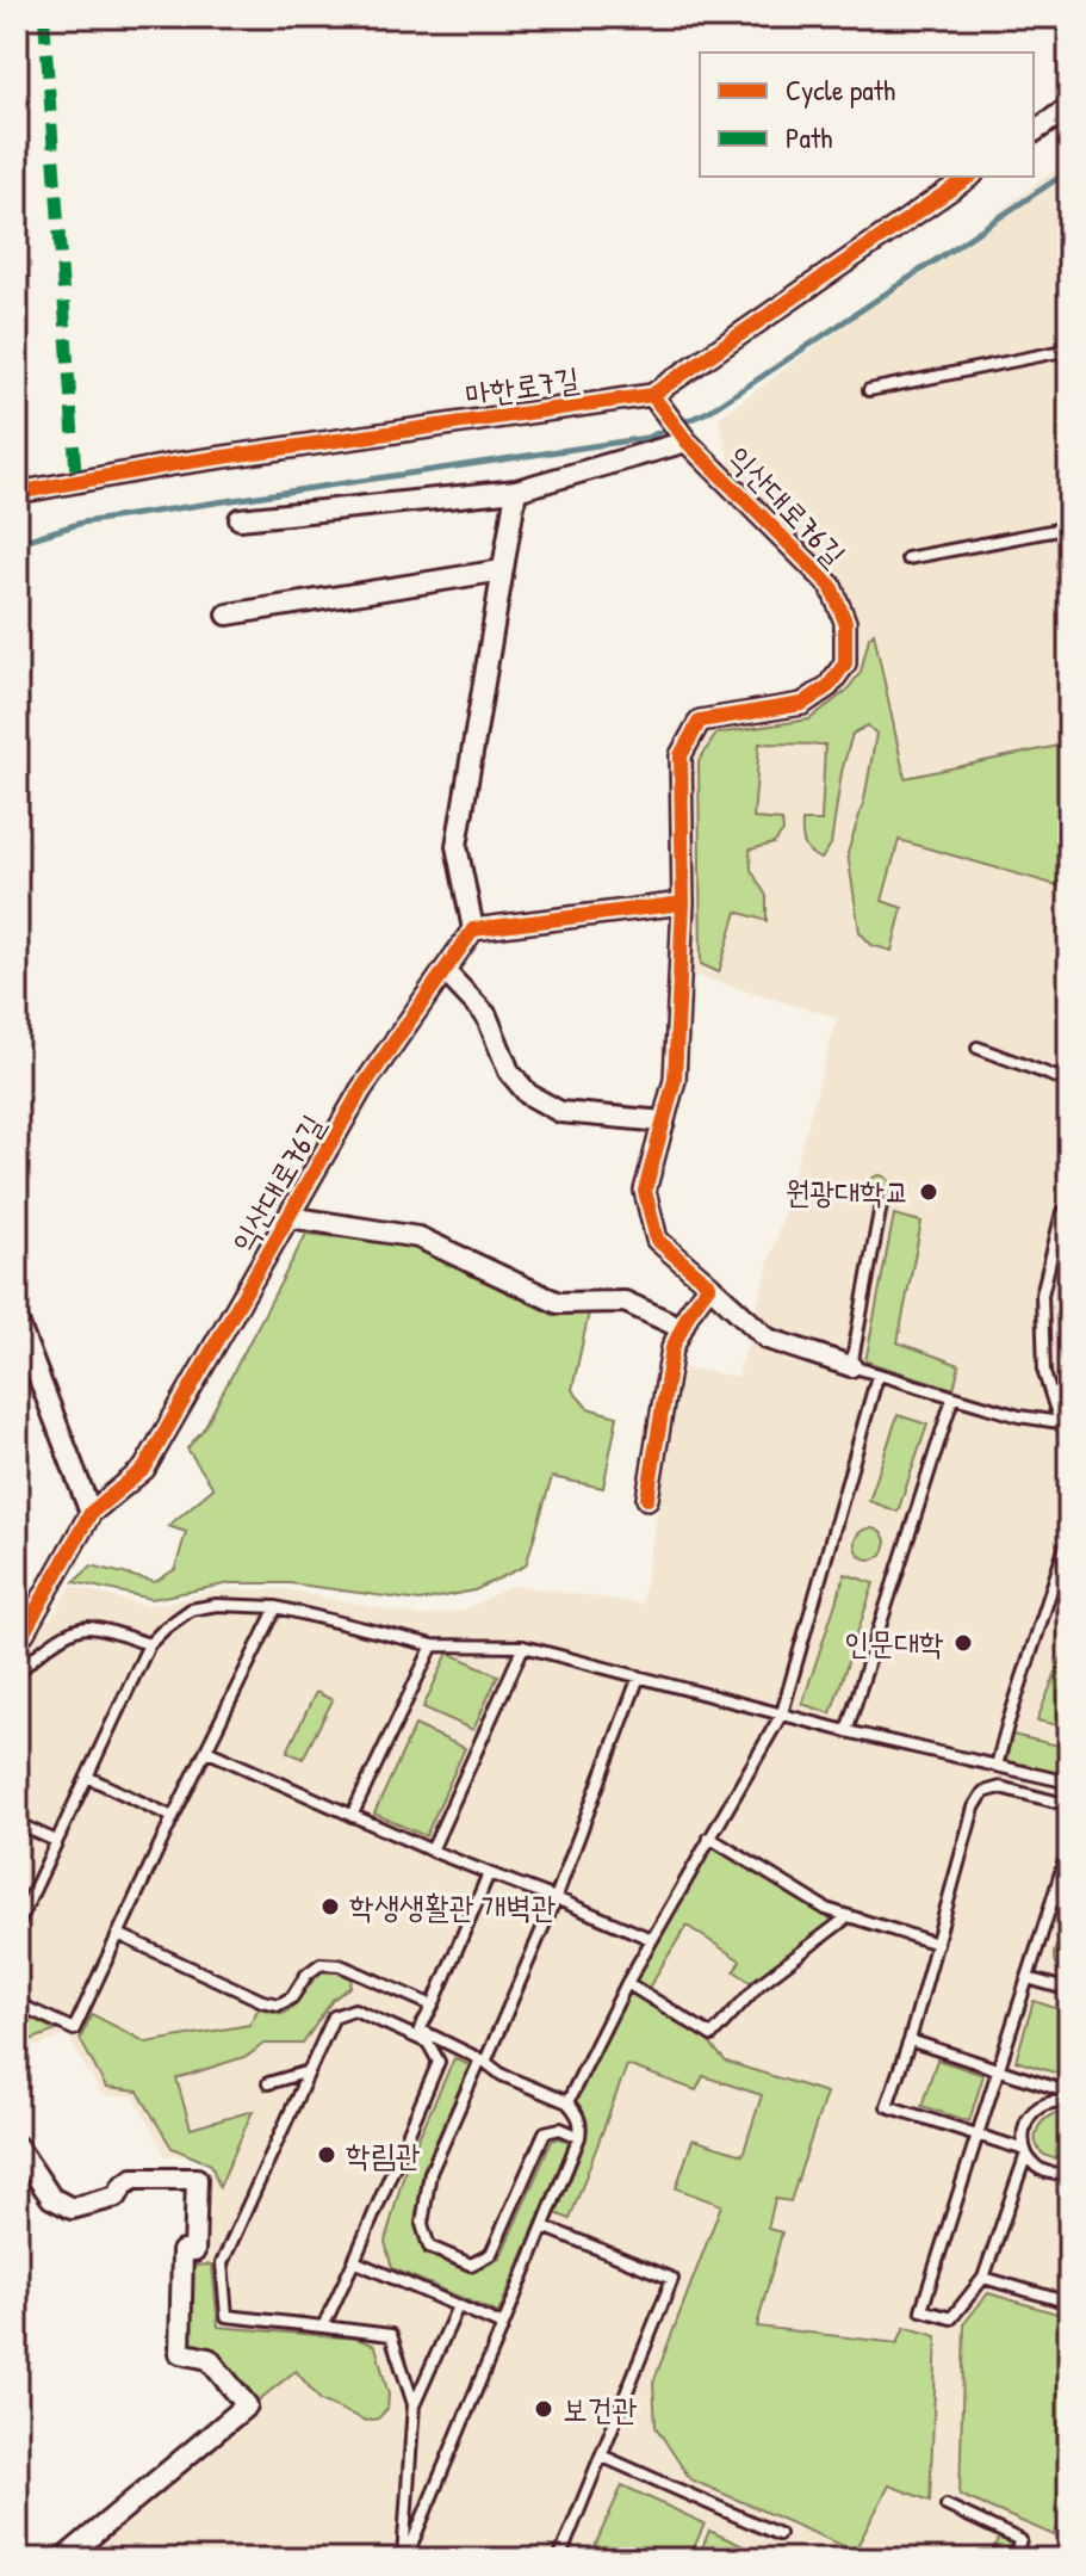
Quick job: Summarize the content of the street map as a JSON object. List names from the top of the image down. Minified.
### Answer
{"streets":{"street":["마한로7길","익산대로76길"]},"crossings":[["마한로7길","익산대로76길"]],"places":["원광대학교","인문대학","학생생활관 개벽관","학림관","보건관"],"legend":["Cycle path","Path"]}
